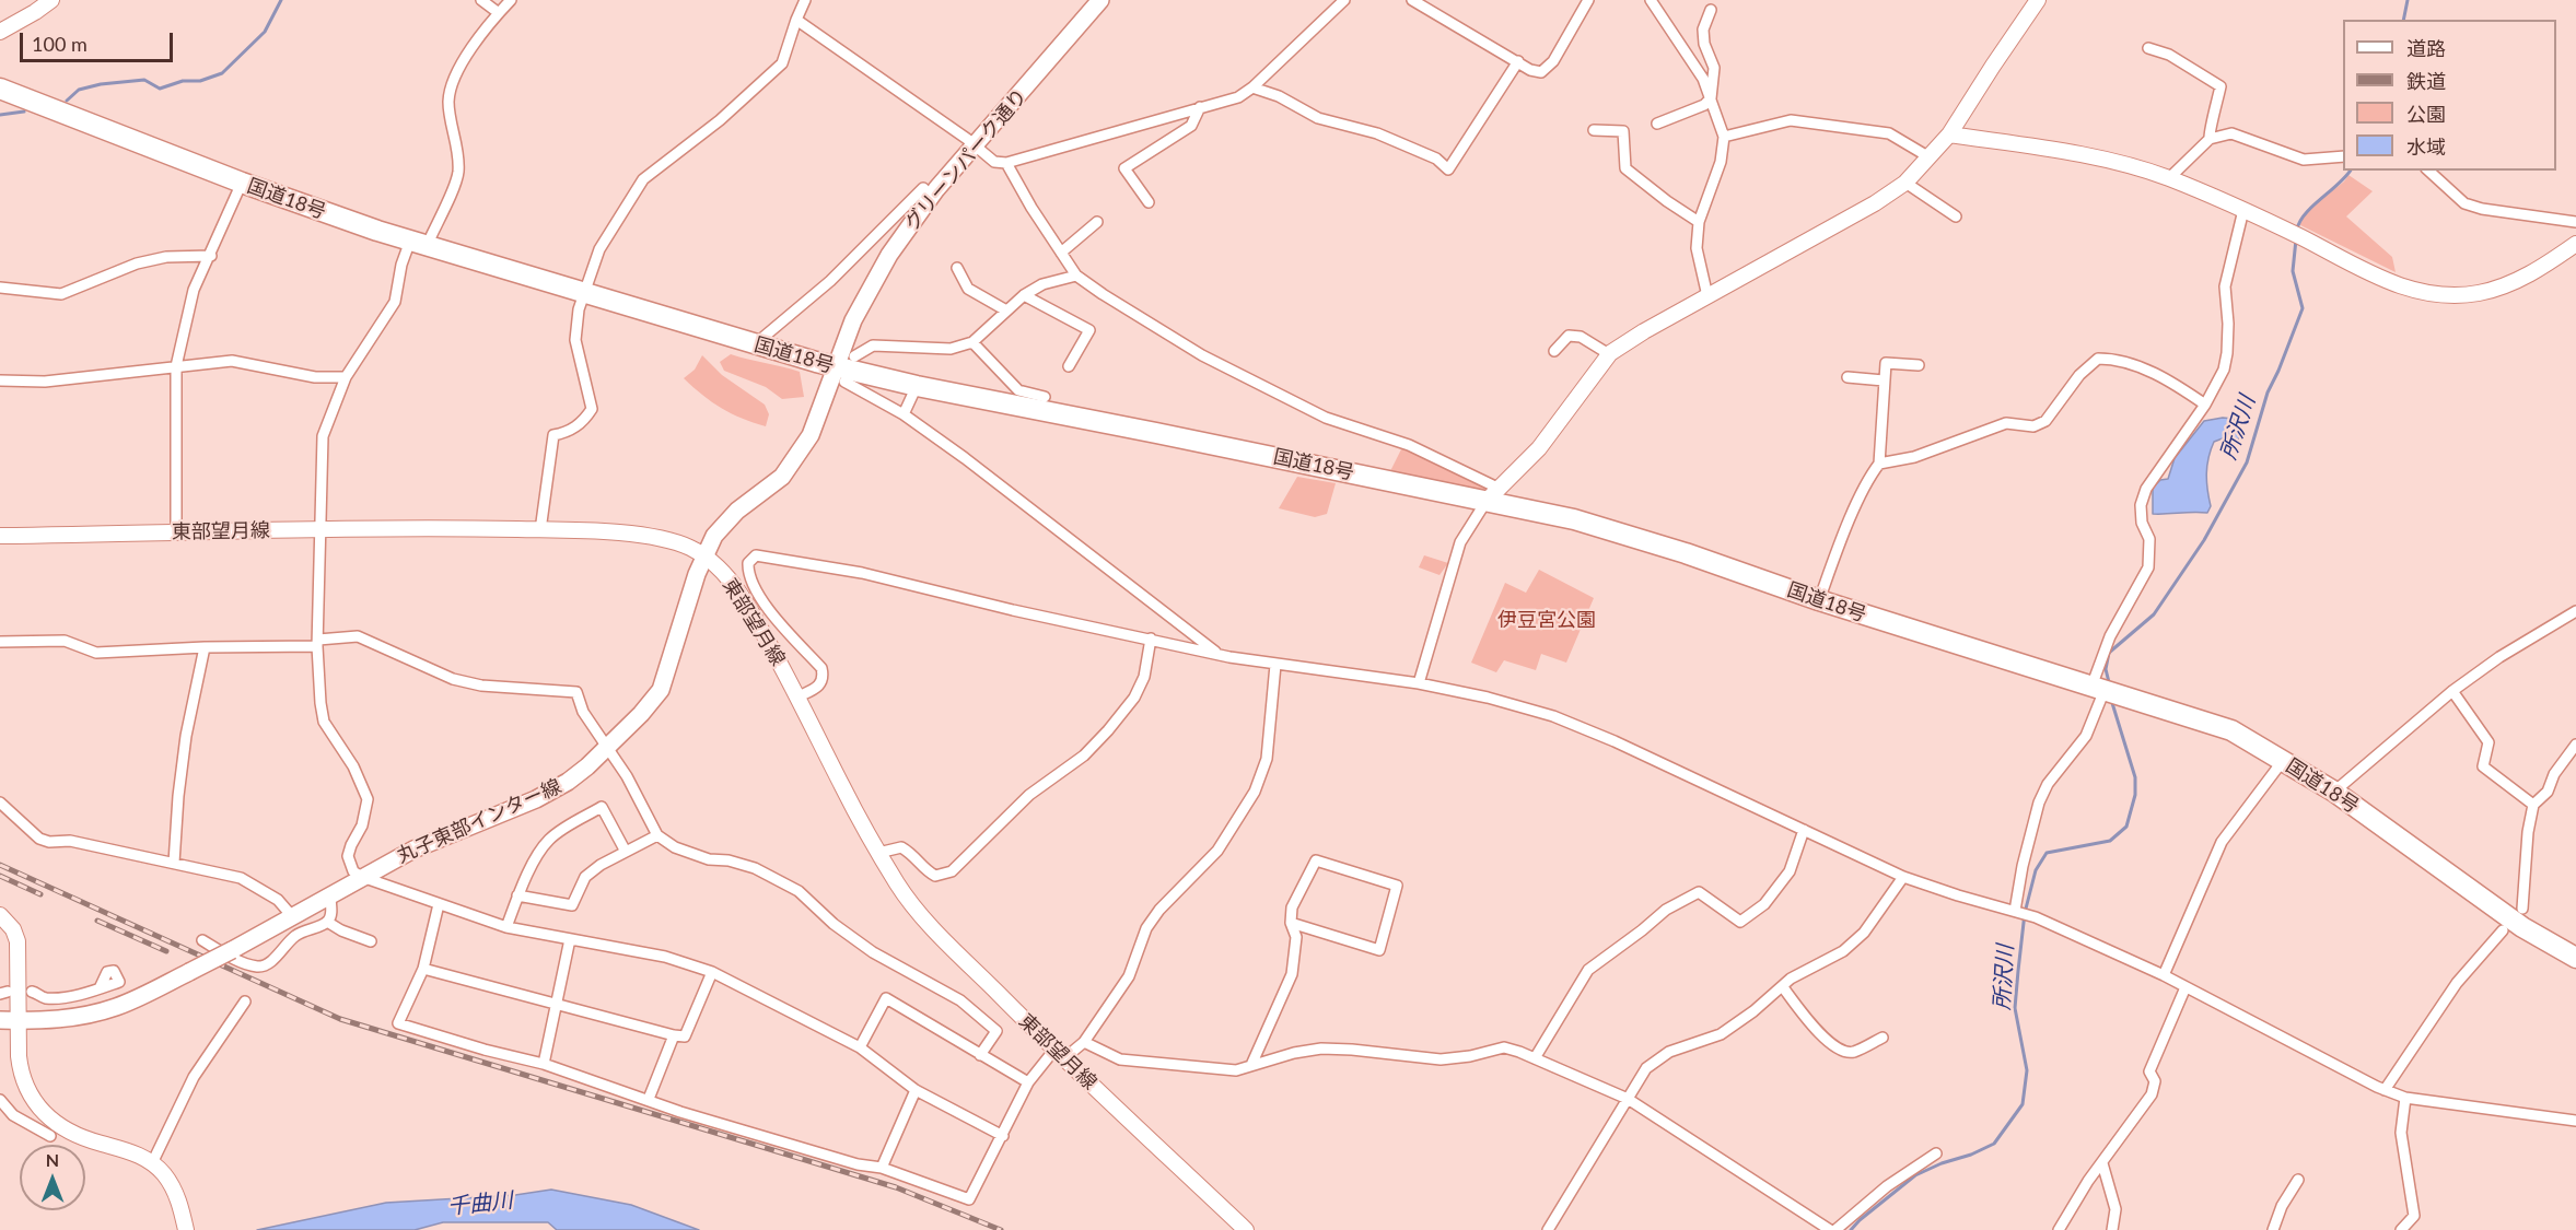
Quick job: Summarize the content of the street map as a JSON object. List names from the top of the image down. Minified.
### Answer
{"streets":{"highway":["国道18号"],"main road":["グリーンパーク通り","東部望月線","丸子東部インター線"]},"crossings":[["グリーンパーク通り","国道18号"],["グリーンパーク通り","丸子東部インター線"],["国道18号","丸子東部インター線"],["東部望月線","丸子東部インター線"]],"water":["所沢川","千曲川"],"parks":["伊豆宮公園"],"legend":["道路","鉄道","公園","水域"],"scale_bar":"100 m","north":"top"}
